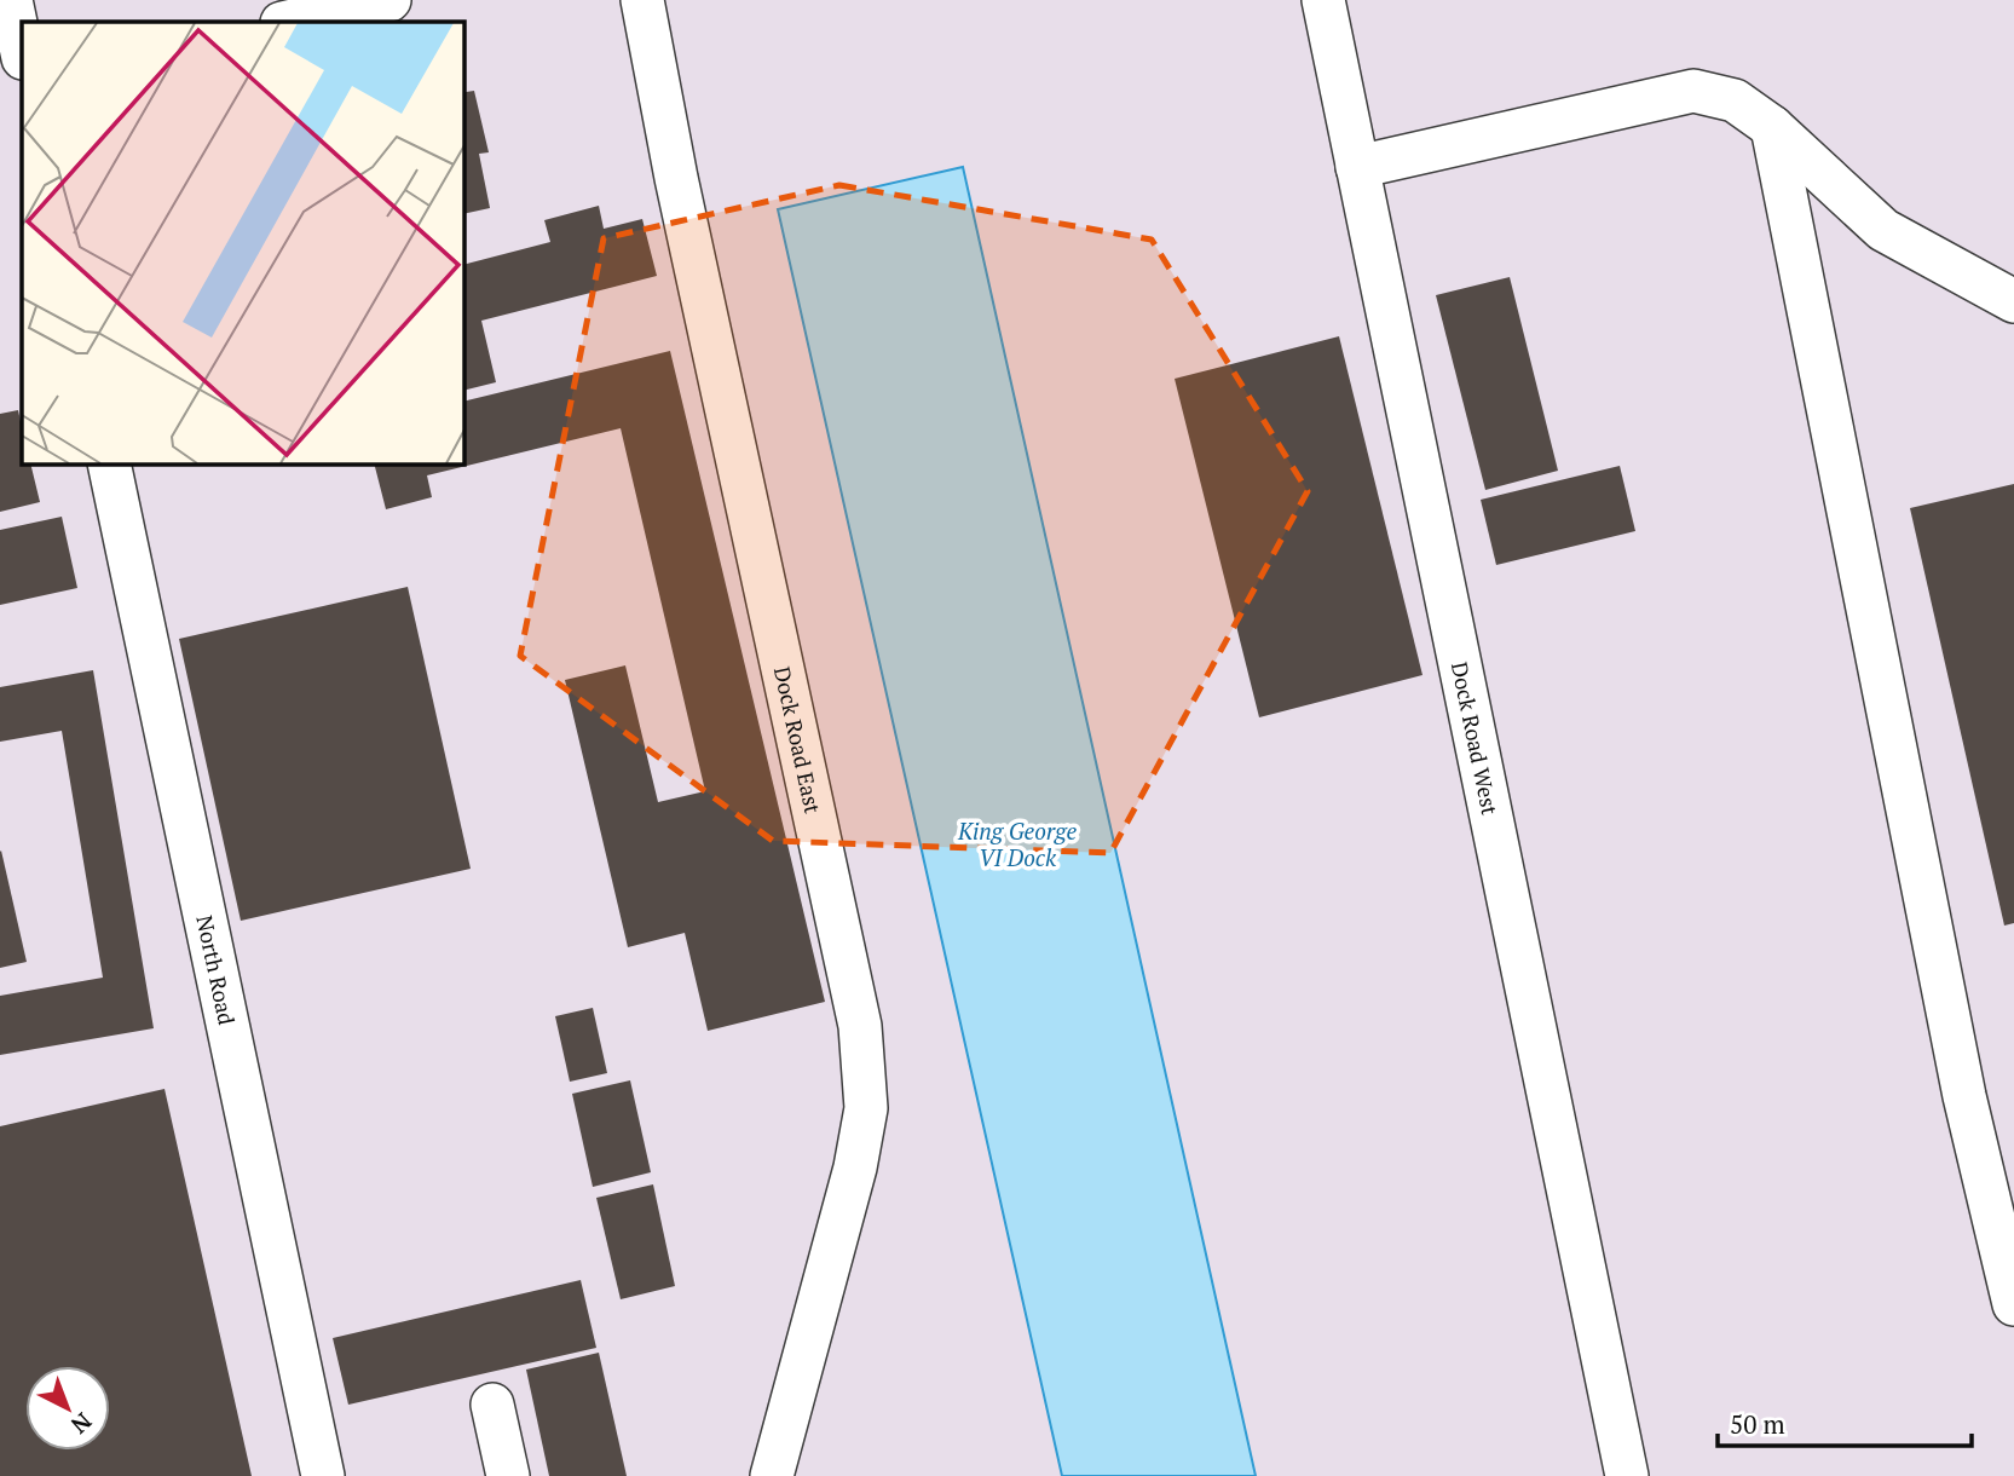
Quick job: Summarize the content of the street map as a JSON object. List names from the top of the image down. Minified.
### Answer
{"streets":{"lane":["Dock Road West","Dock Road East","North Road"]},"water":["King George VI Dock"],"scale_bar":"50 m","north":"bottom right"}
